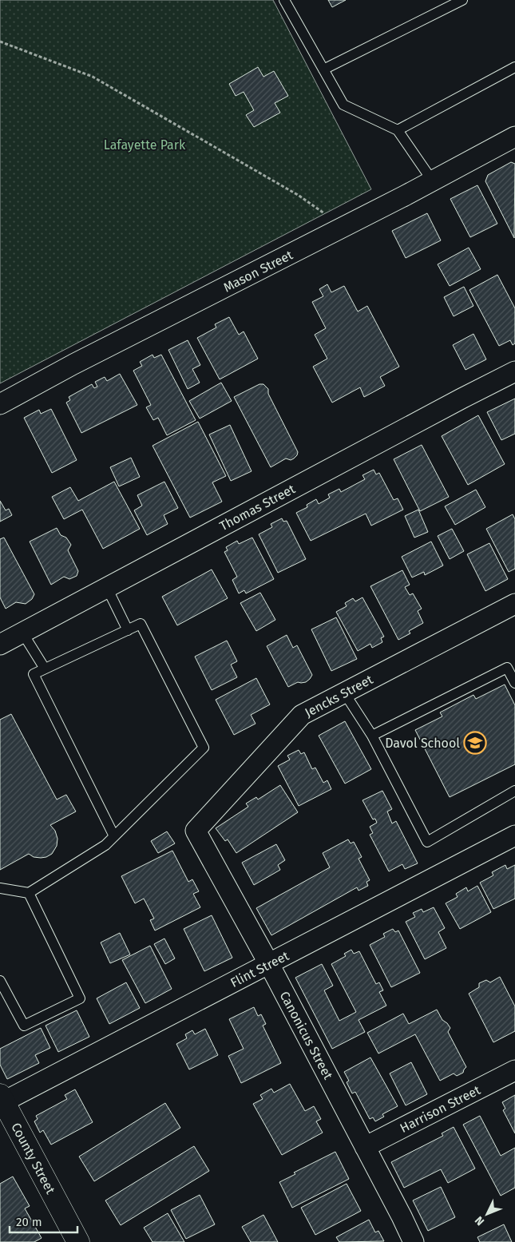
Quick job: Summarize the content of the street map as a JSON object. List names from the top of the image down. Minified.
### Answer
{"streets":{"street":["Mason Street","Thomas Street","Jencks Street","Flint Street","Canonicus Street","Harrison Street","County Street"]},"crossings":[["Jencks Street","Canonicus Street"],["Flint Street","Canonicus Street"],["Flint Street","County Street"],["Canonicus Street","Harrison Street"]],"parks":["Lafayette Park"],"places":{"school or university":["Davol School"]},"scale_bar":"20 m","north":"bottom left"}
